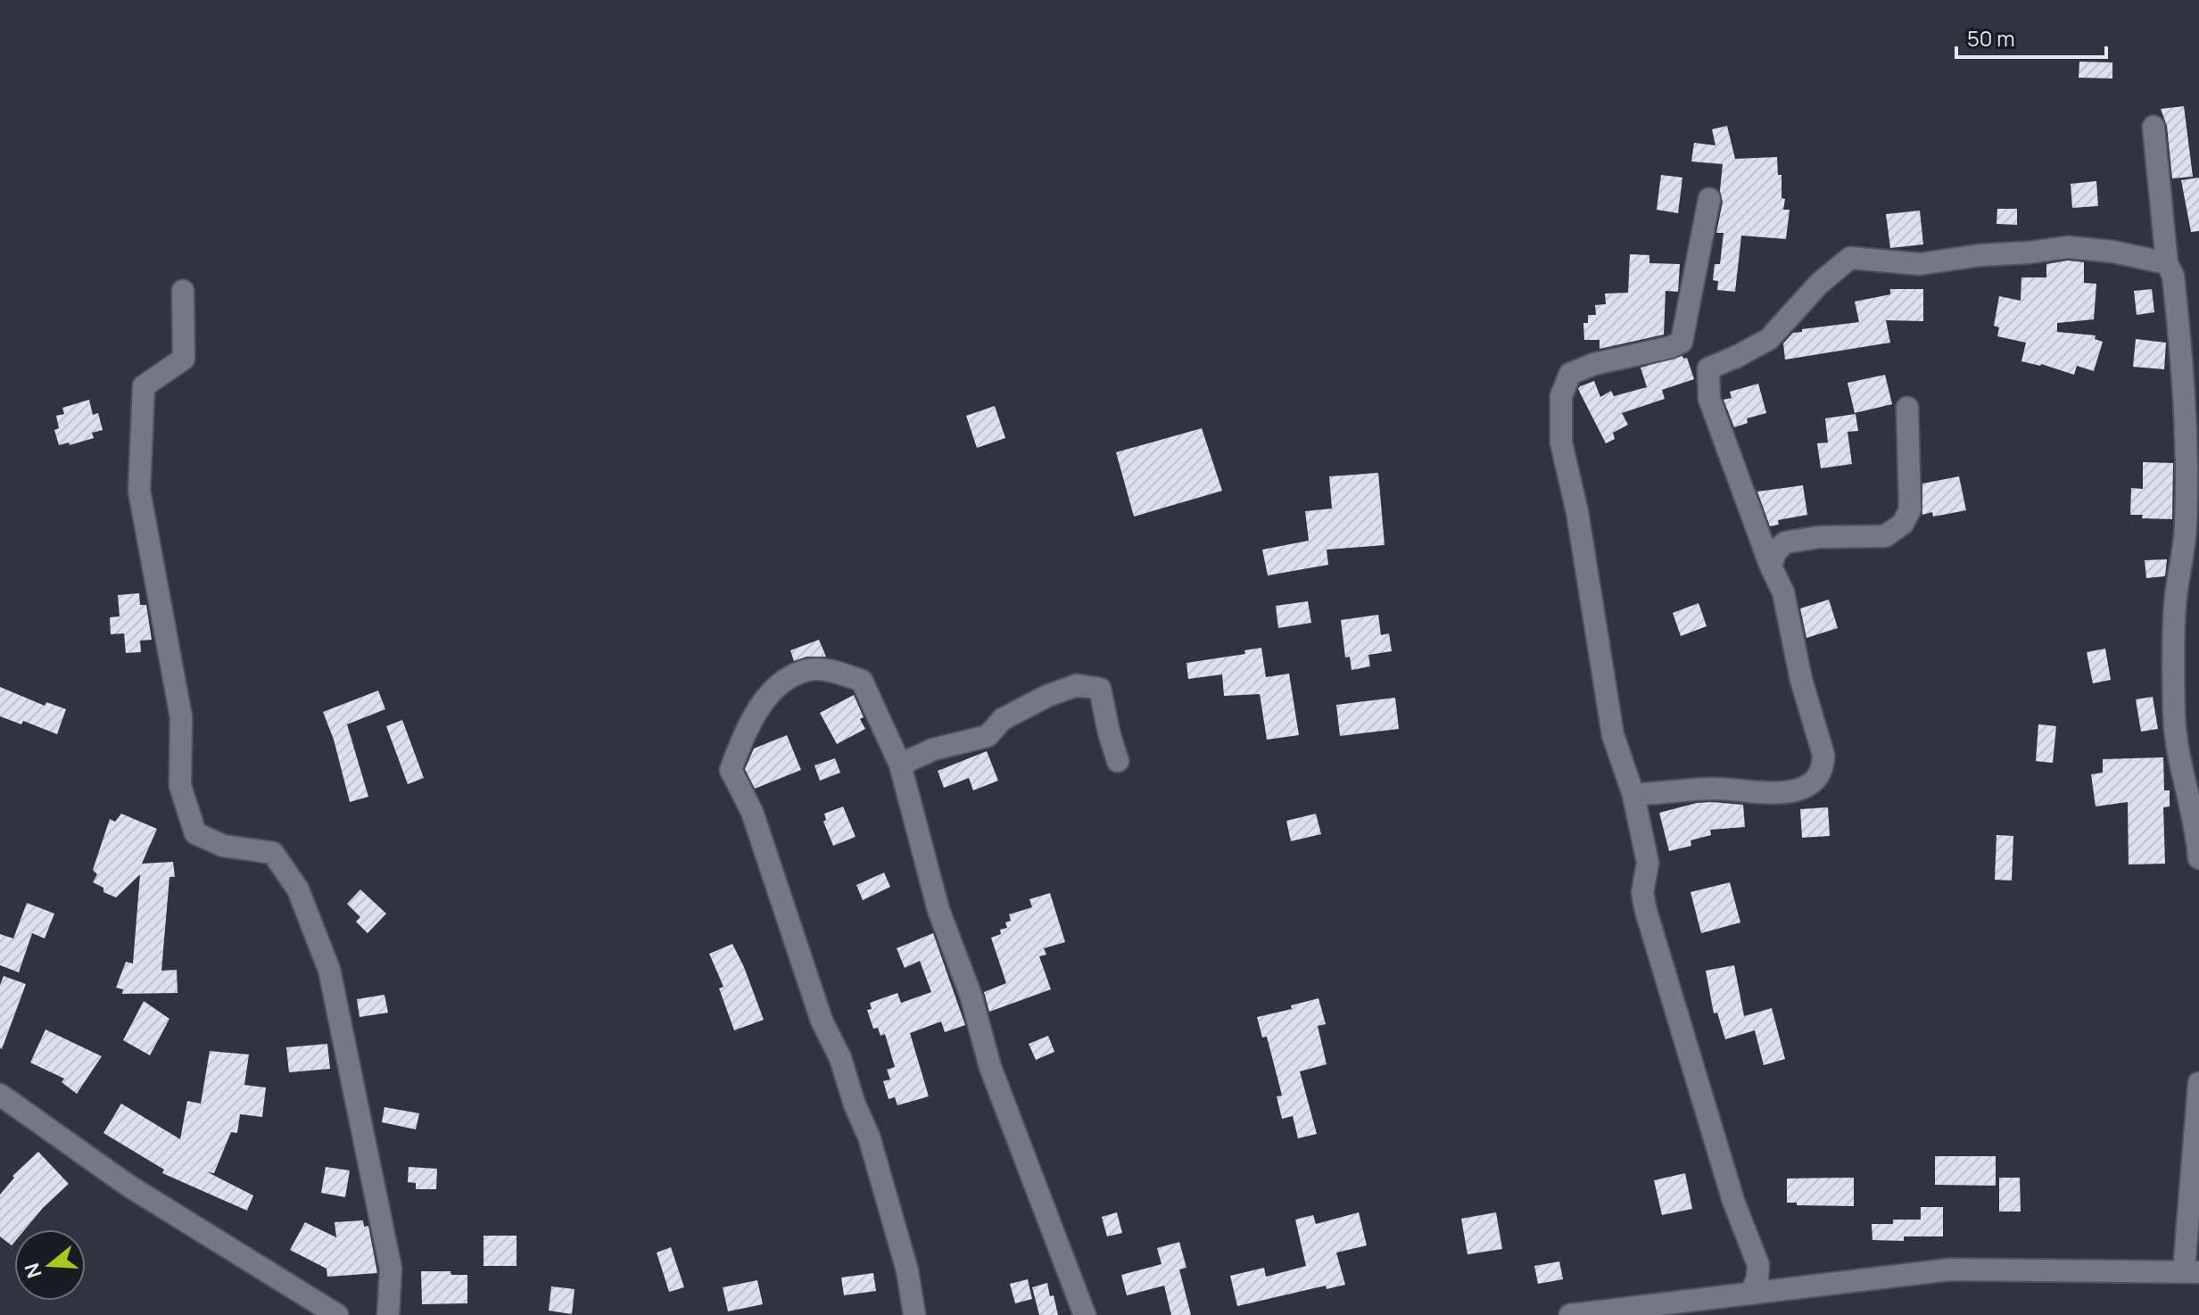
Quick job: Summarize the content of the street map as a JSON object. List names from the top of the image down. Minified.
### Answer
{"scale_bar":"50 m","north":"left"}
